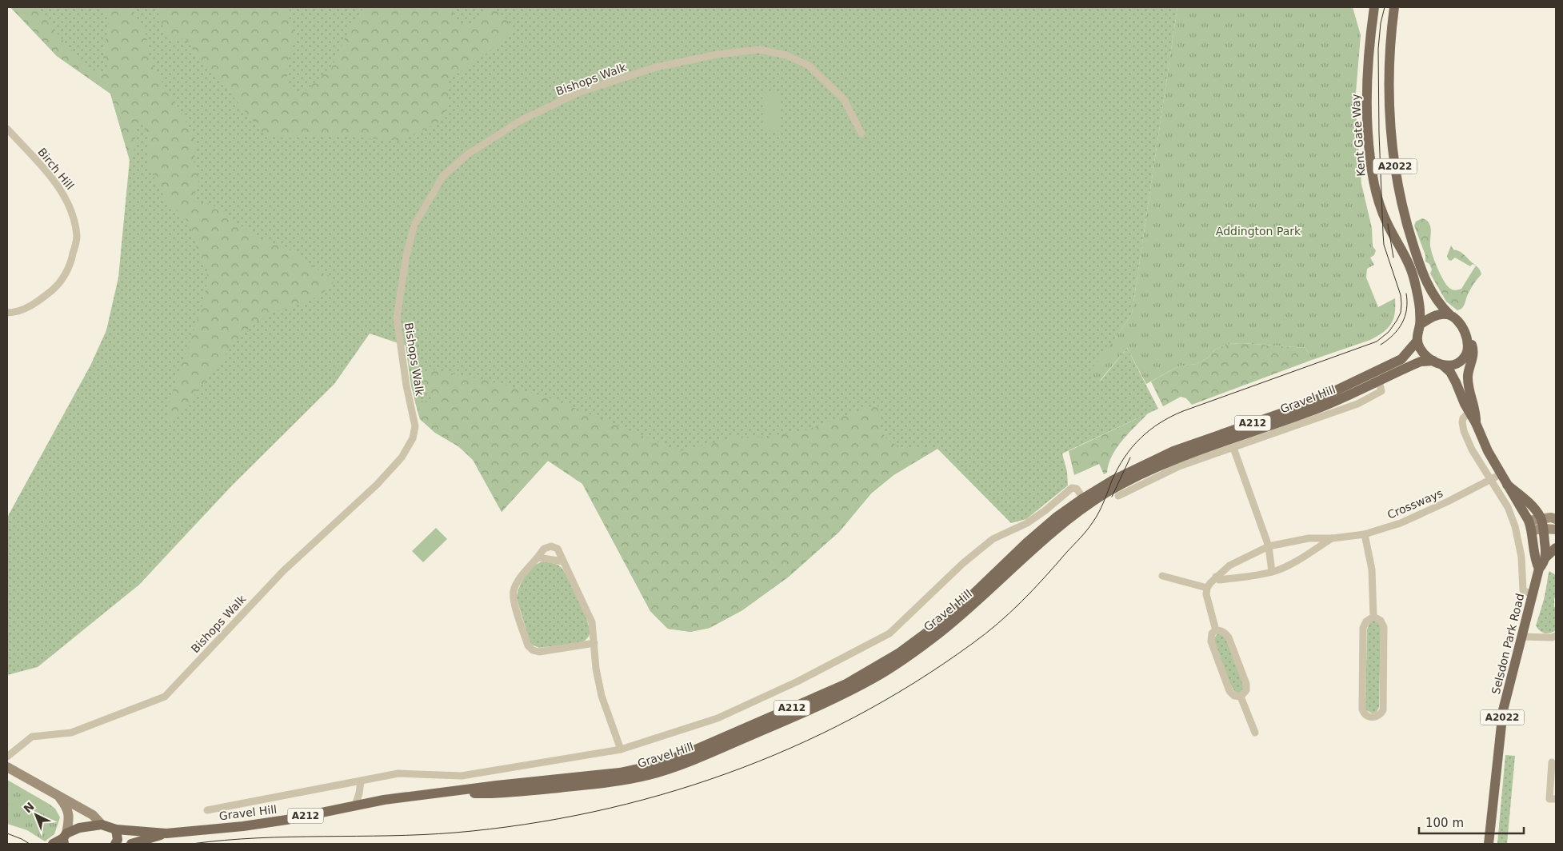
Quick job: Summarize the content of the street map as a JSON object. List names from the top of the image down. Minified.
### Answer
{"streets":{"main road":["Kent Gate Way","A2022","Gravel Hill","A212","Selsdon Park Road"],"street":["Bishops Walk","Birch Hill","Crossways"]},"crossings":[["Kent Gate Way","A2022"],["Kent Gate Way","Gravel Hill"],["Kent Gate Way","Selsdon Park Road"],["A2022","Gravel Hill"],["A2022","Selsdon Park Road"],["Gravel Hill","A212"],["Gravel Hill","Selsdon Park Road"],["Crossways","Selsdon Park Road"]],"parks":["Addington Park"],"scale_bar":"100 m","north":"top left"}
